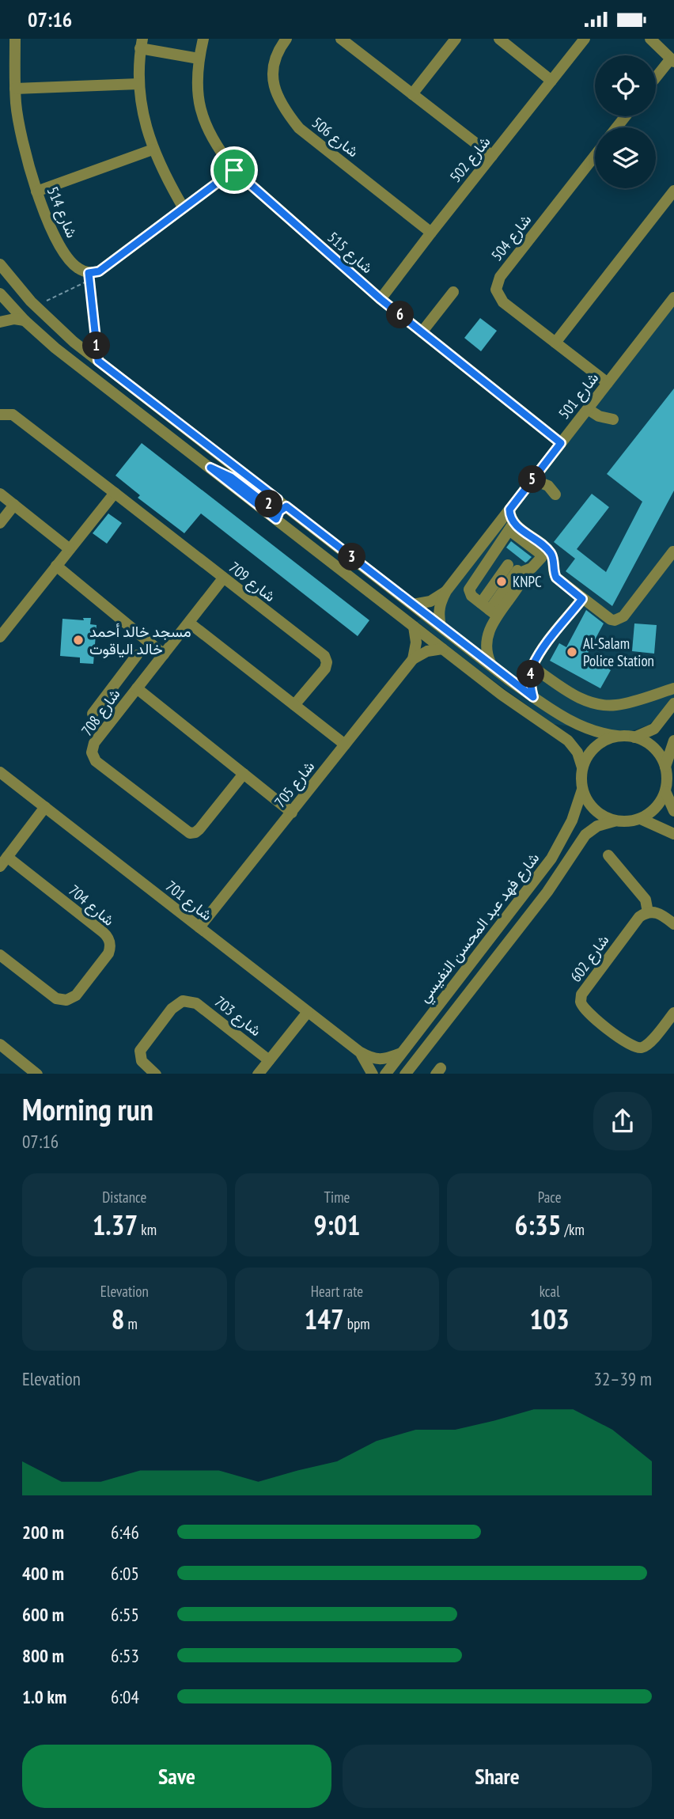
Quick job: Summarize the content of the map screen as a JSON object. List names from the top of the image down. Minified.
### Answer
{"streets":{"street":["شارع 506","شارع 502","شارع 514","شارع 504","شارع 515","شارع 501","شارع 709","شارع 708","شارع 705","شارع 701","شارع 704","شارع فهد عبد المحسن النفيسي","شارع 602","شارع 703"]},"crossings":[["شارع 506","شارع 502"],["شارع 502","شارع 515"],["شارع 514","شارع 515"],["شارع 504","شارع 501"],["شارع 515","شارع 501"],["شارع 709","شارع 708"],["شارع 705","شارع 701"],["شارع 701","شارع فهد عبد المحسن النفيسي"]],"places":["KNPC","مسجد خالد أحمد خالد الياقوت","Al-Salam Police Station"],"page":{"status":"07:16","pins":["6","1","5","2","3","4"],"heading":["Morning run","07:16"],"stats":[["Distance","1.37 km"],["Time","9:01"],["Pace","6:35 /km"],["Elevation","8 m"],["Heart rate","147 bpm"],["kcal","103"]],"chart":["Elevation","32–39 m"],"list":[{"name":"200 m","note":"6:46"},{"name":"400 m","note":"6:05"},{"name":"600 m","note":"6:55"},{"name":"800 m","note":"6:53"},{"name":"1.0 km","note":"6:04"}],"buttons":["Save","Share"]}}
